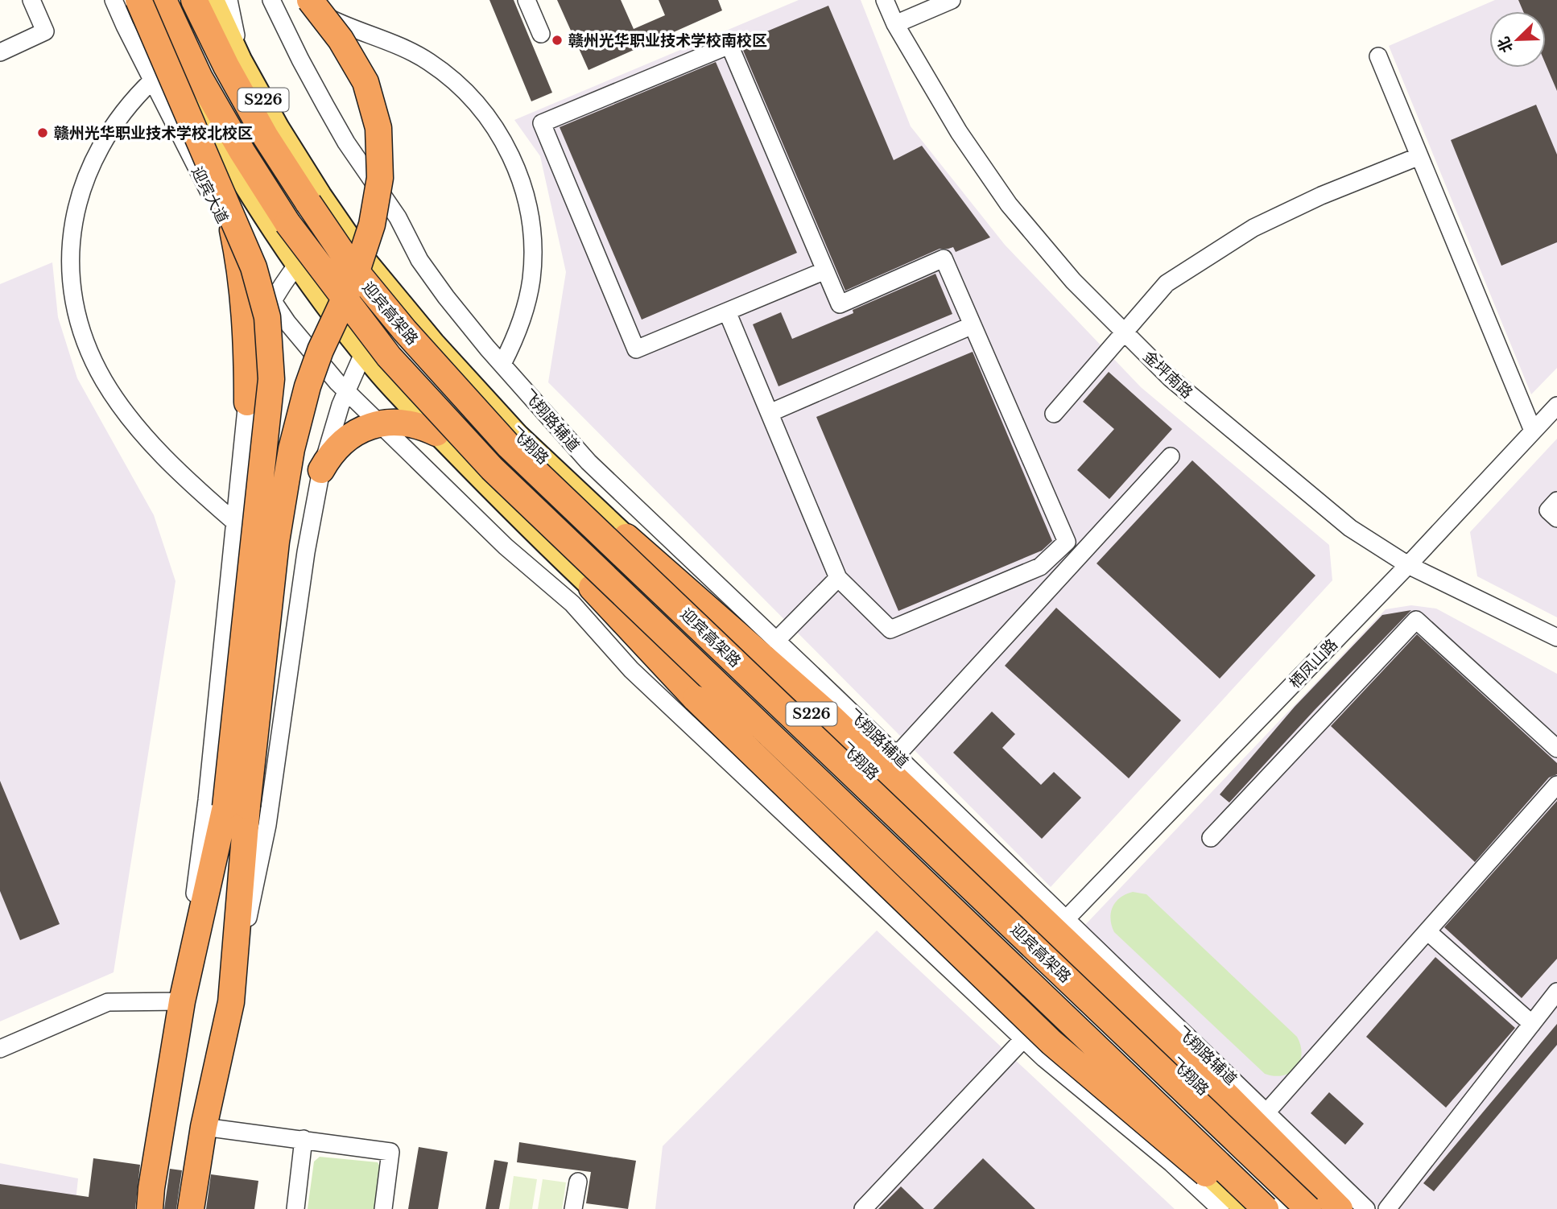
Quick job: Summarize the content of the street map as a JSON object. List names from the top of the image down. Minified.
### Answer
{"streets":{"highway":["迎宾高架路"],"main road":["S226","迎宾大道","飞翔路"],"street":["金坪南路","飞翔路辅道","栖凤山路"]},"crossings":[["S226","飞翔路"],["金坪南路","栖凤山路"],["飞翔路辅道","栖凤山路"]],"places":["赣州光华职业技术学校南校区","赣州光华职业技术学校北校区"],"north":"bottom left"}
